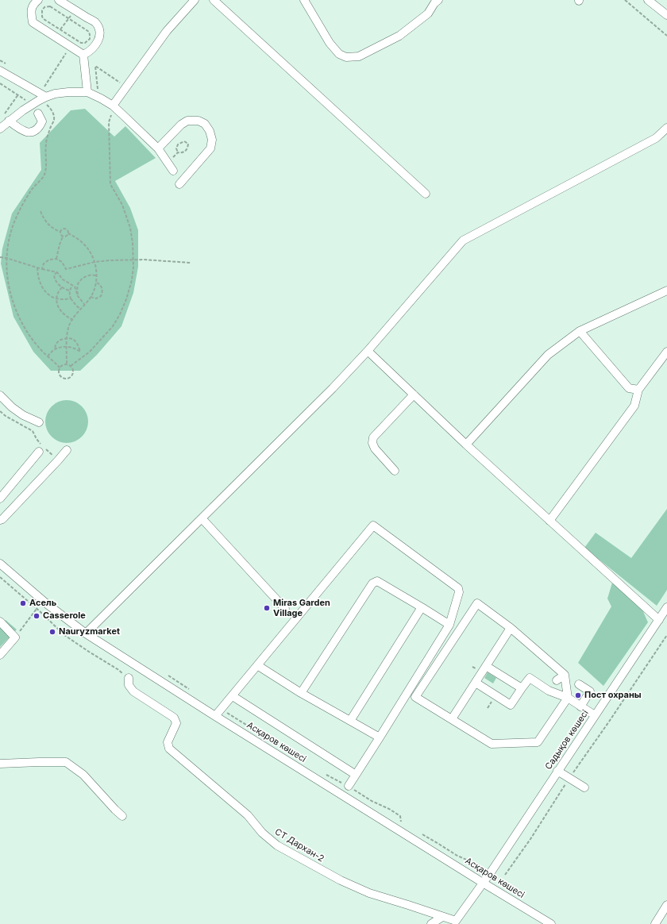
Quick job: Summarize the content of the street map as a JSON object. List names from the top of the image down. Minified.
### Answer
{"streets":{"street":["Садықов көшесі","Асқаров көшесі","СТ Дархан-2"]},"crossings":[["Садықов көшесі","Асқаров көшесі"],["Садықов көшесі","СТ Дархан-2"],["Асқаров көшесі","СТ Дархан-2"]],"places":["Асель","Miras Garden Village","Casserole","Nauryzmarket","Пост охраны"]}
